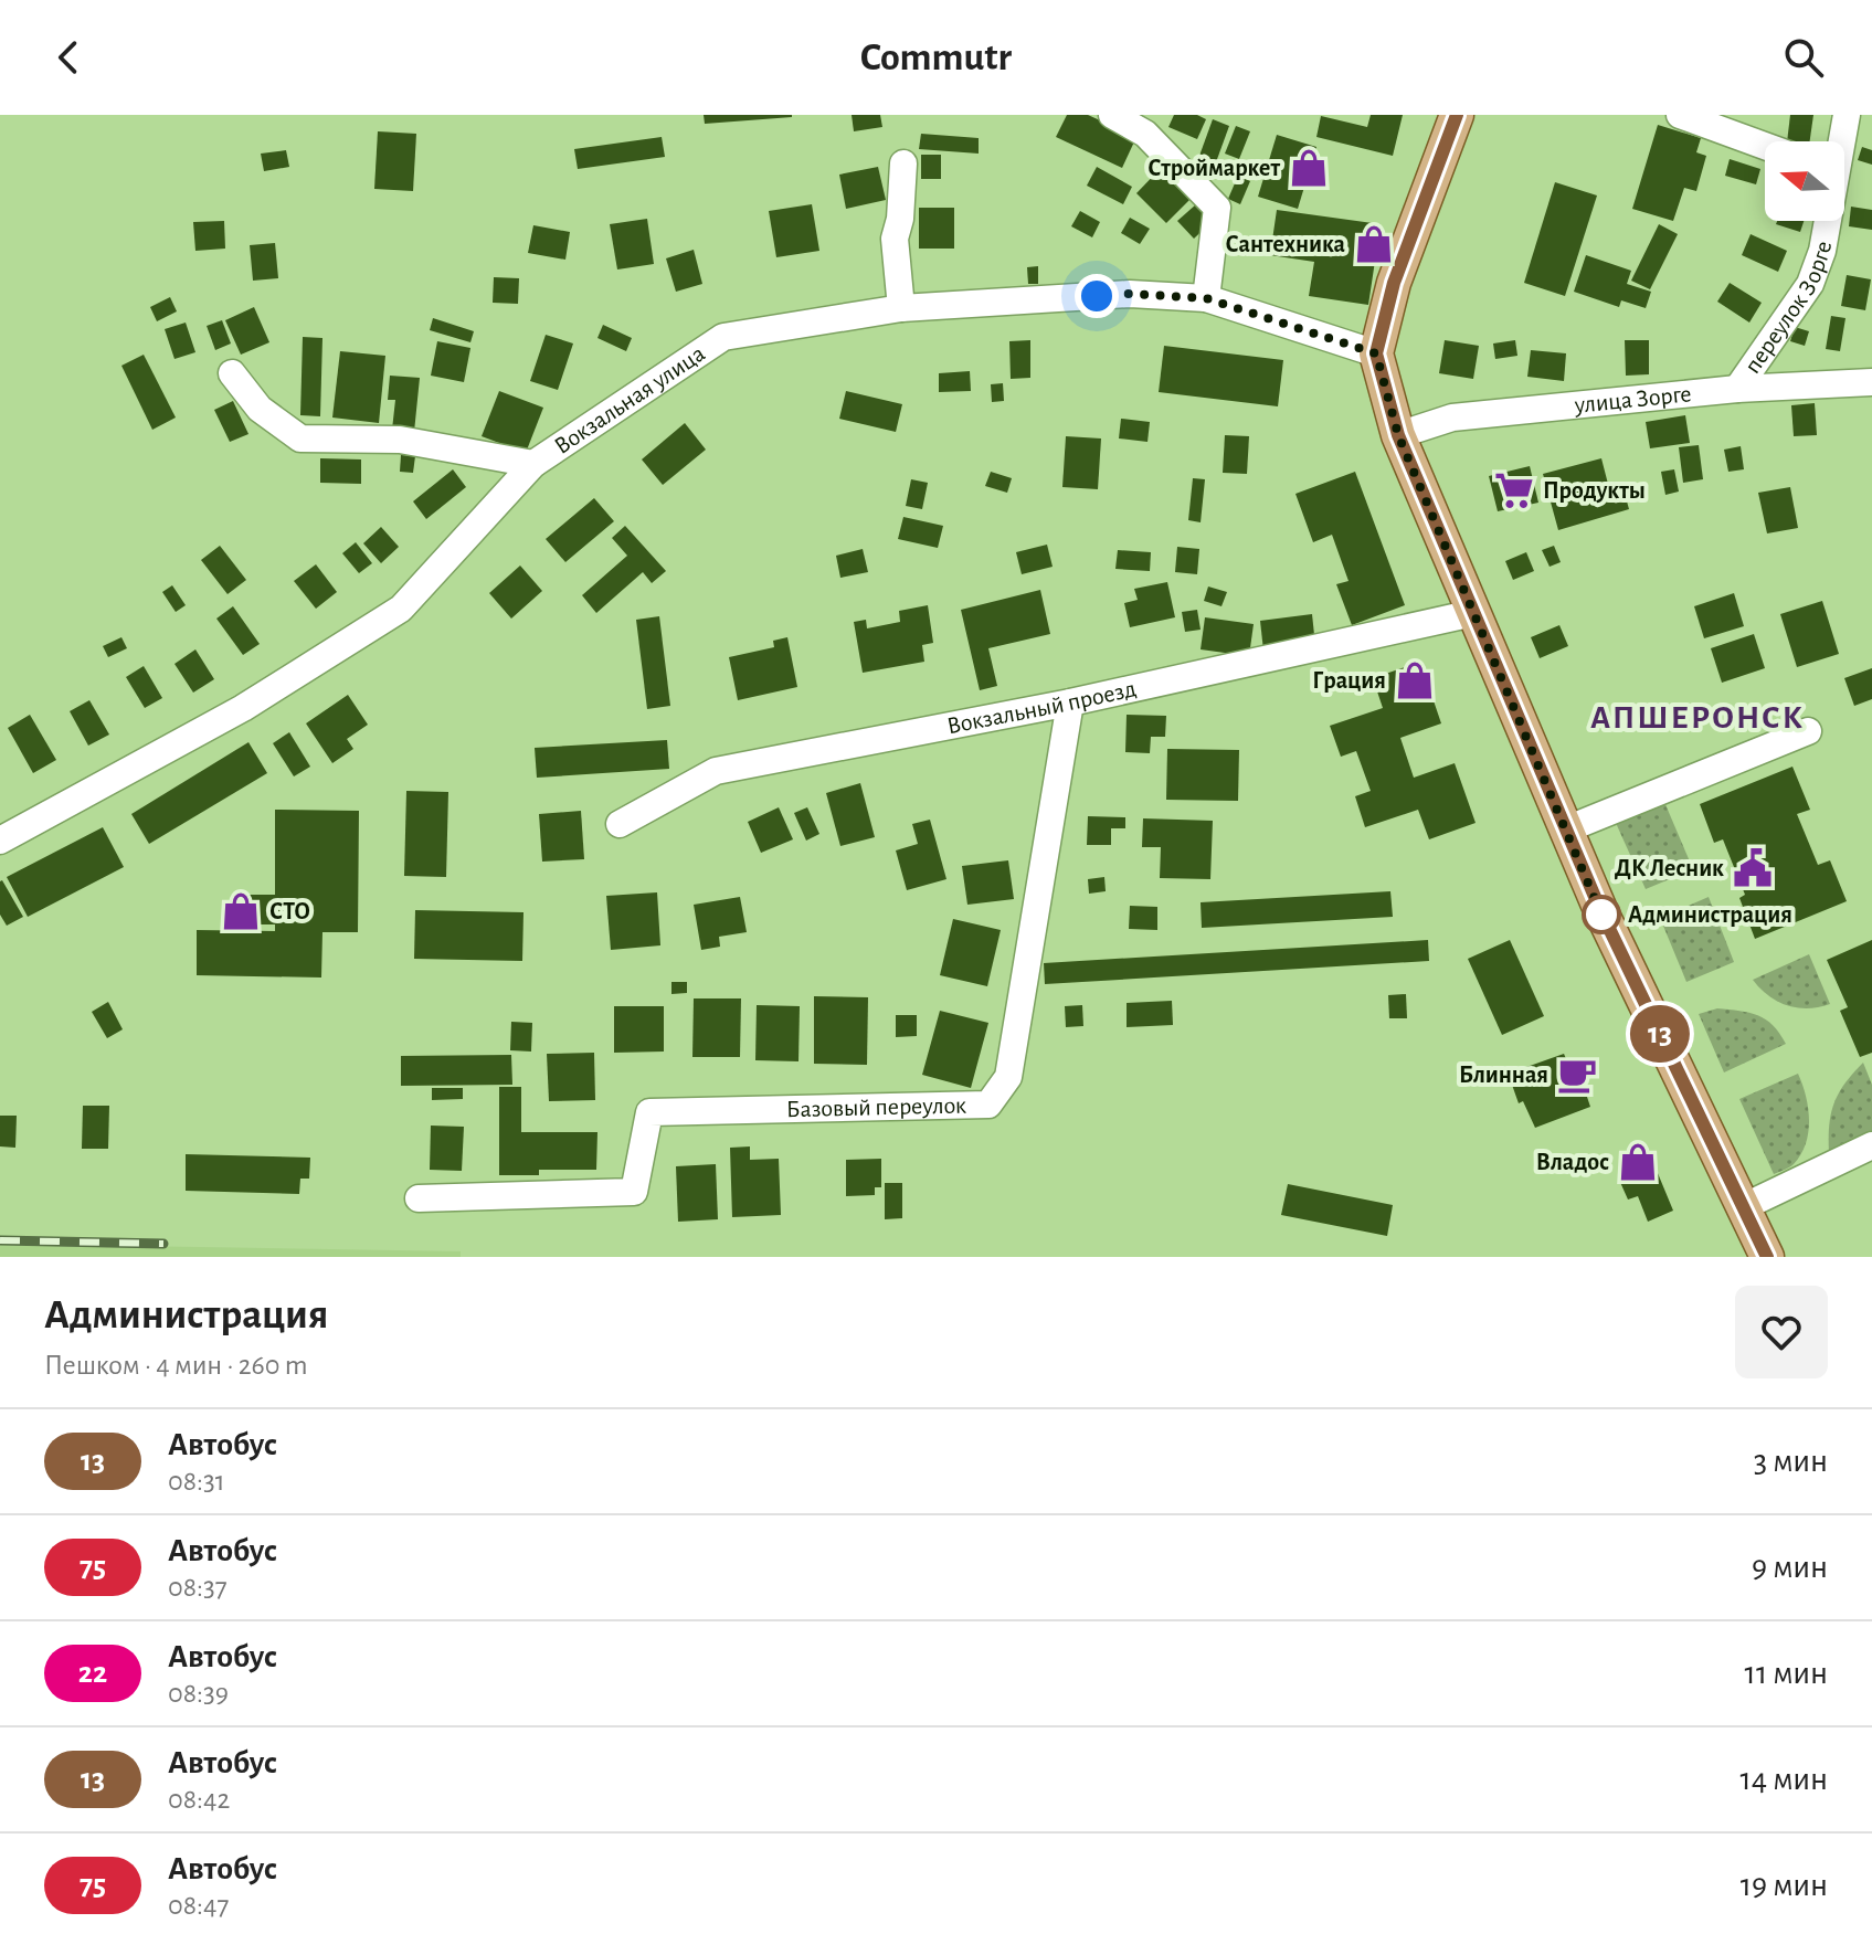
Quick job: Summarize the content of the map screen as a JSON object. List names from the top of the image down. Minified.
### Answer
{"streets":{"street":["переулок Зорге","Вокзальная улица","улица Зорге","Вокзальный проезд","Базовый переулок"]},"crossings":[["переулок Зорге","улица Зорге"],["Вокзальный проезд","Базовый переулок"]],"districts":["АПШЕРОНСК"],"places":{"shop":["Строймаркет","Сантехника","Грация","СТО","Владос"],"supermarket":["Продукты"],"public building":["ДК Лесник"],"other":["Администрация"],"cafe":["Блинная"]},"lines":["bus line 13"],"north":"left","page":{"header":"Commutr","on_map":"13","heading":["Администрация","Пешком · 4 мин · 260 m"],"list":[{"mark":"13","name":"Автобус","note":"08:31","value":"3 мин"},{"mark":"75","name":"Автобус","note":"08:37","value":"9 мин"},{"mark":"22","name":"Автобус","note":"08:39","value":"11 мин"},{"mark":"13","name":"Автобус","note":"08:42","value":"14 мин"},{"mark":"75","name":"Автобус","note":"08:47","value":"19 мин"}]}}
